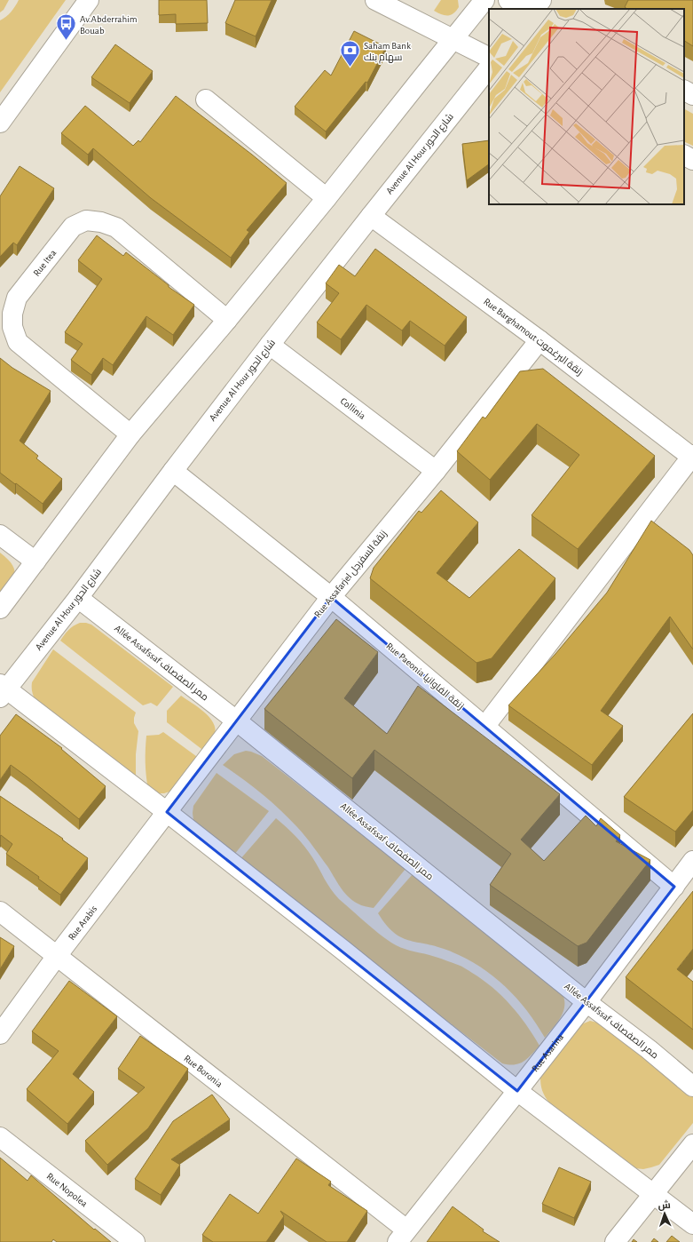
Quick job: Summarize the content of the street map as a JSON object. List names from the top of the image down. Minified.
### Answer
{"streets":{"street":["Avenue Al Hour شارع الحور","Rue Itea","Rue Barghamout زنقة البرغموت","Collinia","Rue Assafarjel زنقة السفرجل","Allée Assafssaf ممر الصفصاف","Rue Paeonia زنقة الفاوانيا","Rue Arabis","Rue Asarina","Rue Boronia","Rue Nopolea"]},"crossings":[["Avenue Al Hour شارع الحور","Rue Barghamout زنقة البرغموت"],["Avenue Al Hour شارع الحور","Collinia"],["Avenue Al Hour شارع الحور","Allée Assafssaf ممر الصفصاف"],["Avenue Al Hour شارع الحور","Rue Paeonia زنقة الفاوانيا"],["Rue Barghamout زنقة البرغموت","Rue Assafarjel زنقة السفرجل"],["Collinia","Rue Assafarjel زنقة السفرجل"],["Rue Assafarjel زنقة السفرجل","Allée Assafssaf ممر الصفصاف"],["Rue Assafarjel زنقة السفرجل","Rue Paeonia زنقة الفاوانيا"],["Rue Assafarjel زنقة السفرجل","Rue Arabis"],["Allée Assafssaf ممر الصفصاف","Rue Asarina"],["Rue Paeonia زنقة الفاوانيا","Rue Asarina"],["Rue Arabis","Rue Boronia"],["Rue Asarina","Rue Boronia"]],"places":{"bus stop":["Av.Abderrahim Bouab"],"bank":["Saham Bank سهام بنك"]},"north":"top"}
